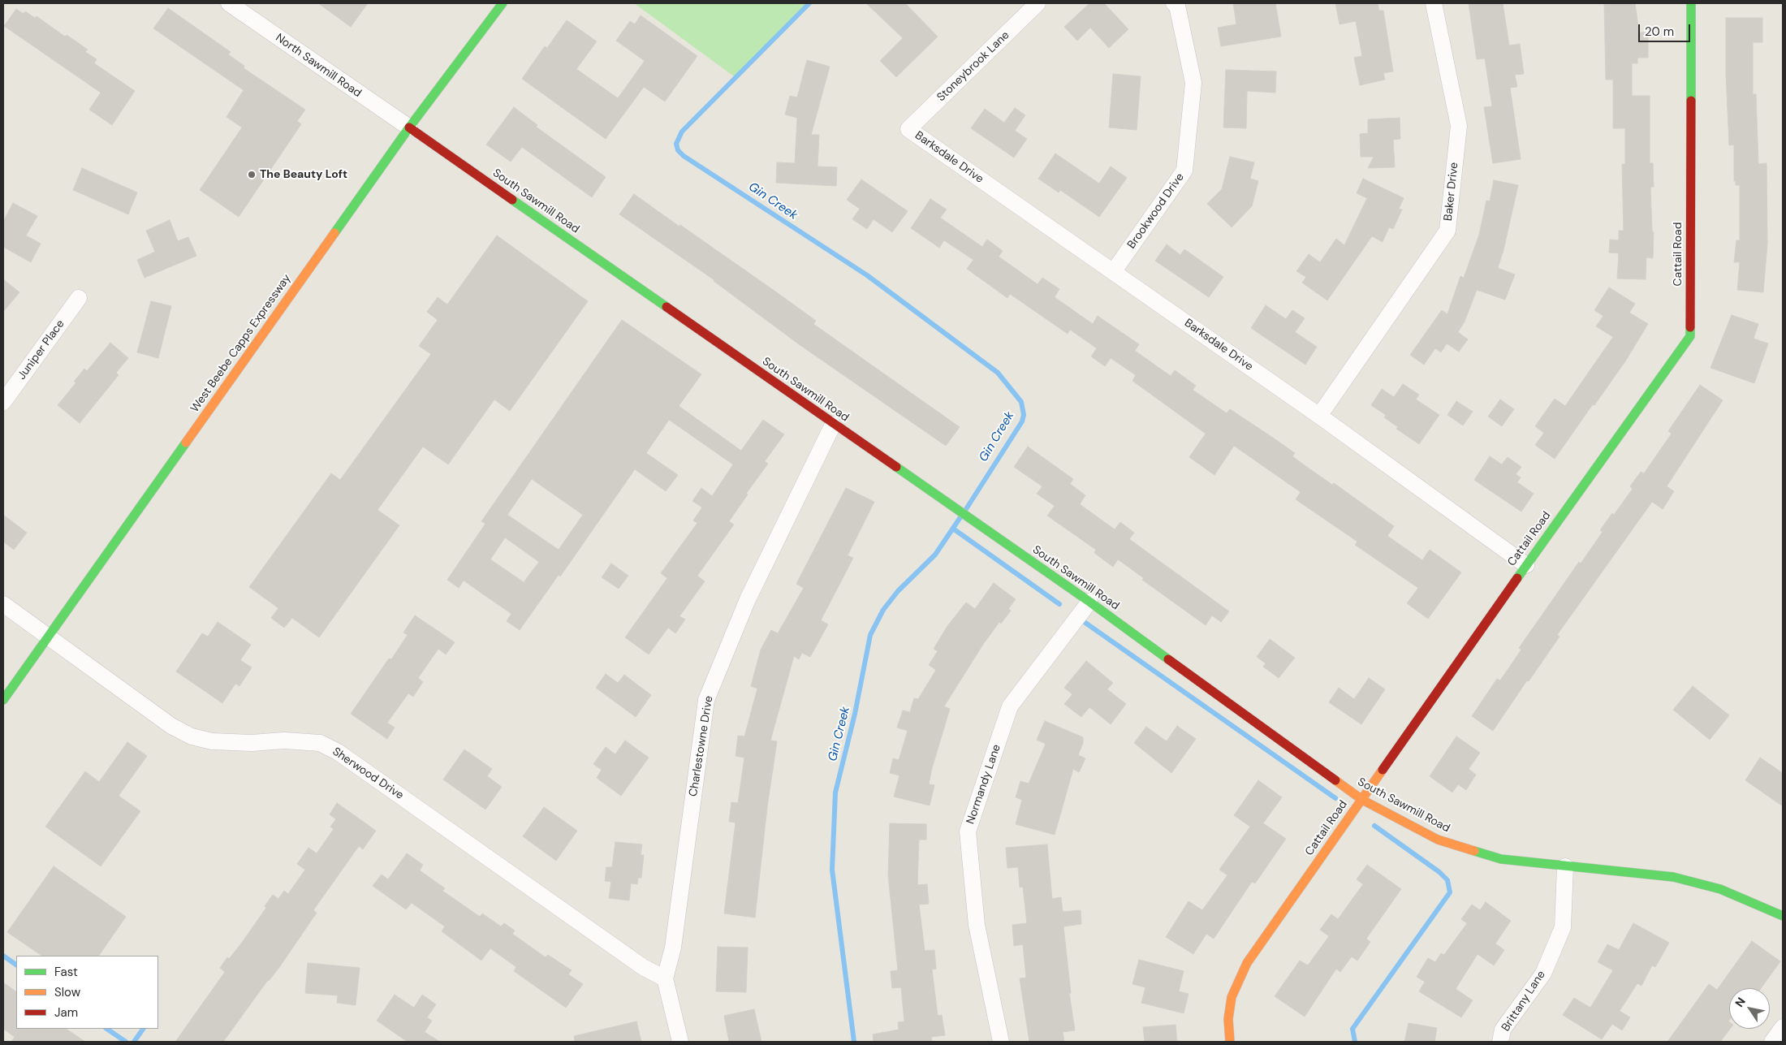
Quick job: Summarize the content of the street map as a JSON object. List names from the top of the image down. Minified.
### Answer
{"streets":{"street":["North Sawmill Road","Stoneybrook Lane","Barksdale Drive","Baker Drive","South Sawmill Road","Brookwood Drive","Cattail Road","West Beebe Capps Expressway","Juniper Place","Charlestowne Drive","Sherwood Drive","Normandy Lane","Brittany Lane"]},"crossings":[["North Sawmill Road","South Sawmill Road"],["North Sawmill Road","West Beebe Capps Expressway"],["Stoneybrook Lane","Barksdale Drive"],["Barksdale Drive","Baker Drive"],["Barksdale Drive","Brookwood Drive"],["Barksdale Drive","Cattail Road"],["South Sawmill Road","Cattail Road"],["South Sawmill Road","West Beebe Capps Expressway"],["South Sawmill Road","Charlestowne Drive"],["South Sawmill Road","Normandy Lane"],["South Sawmill Road","Brittany Lane"],["West Beebe Capps Expressway","Sherwood Drive"],["Charlestowne Drive","Sherwood Drive"]],"water":["Gin Creek"],"places":["The Beauty Loft"],"legend":["Fast","Slow","Jam"],"scale_bar":"20 m","north":"top left"}
